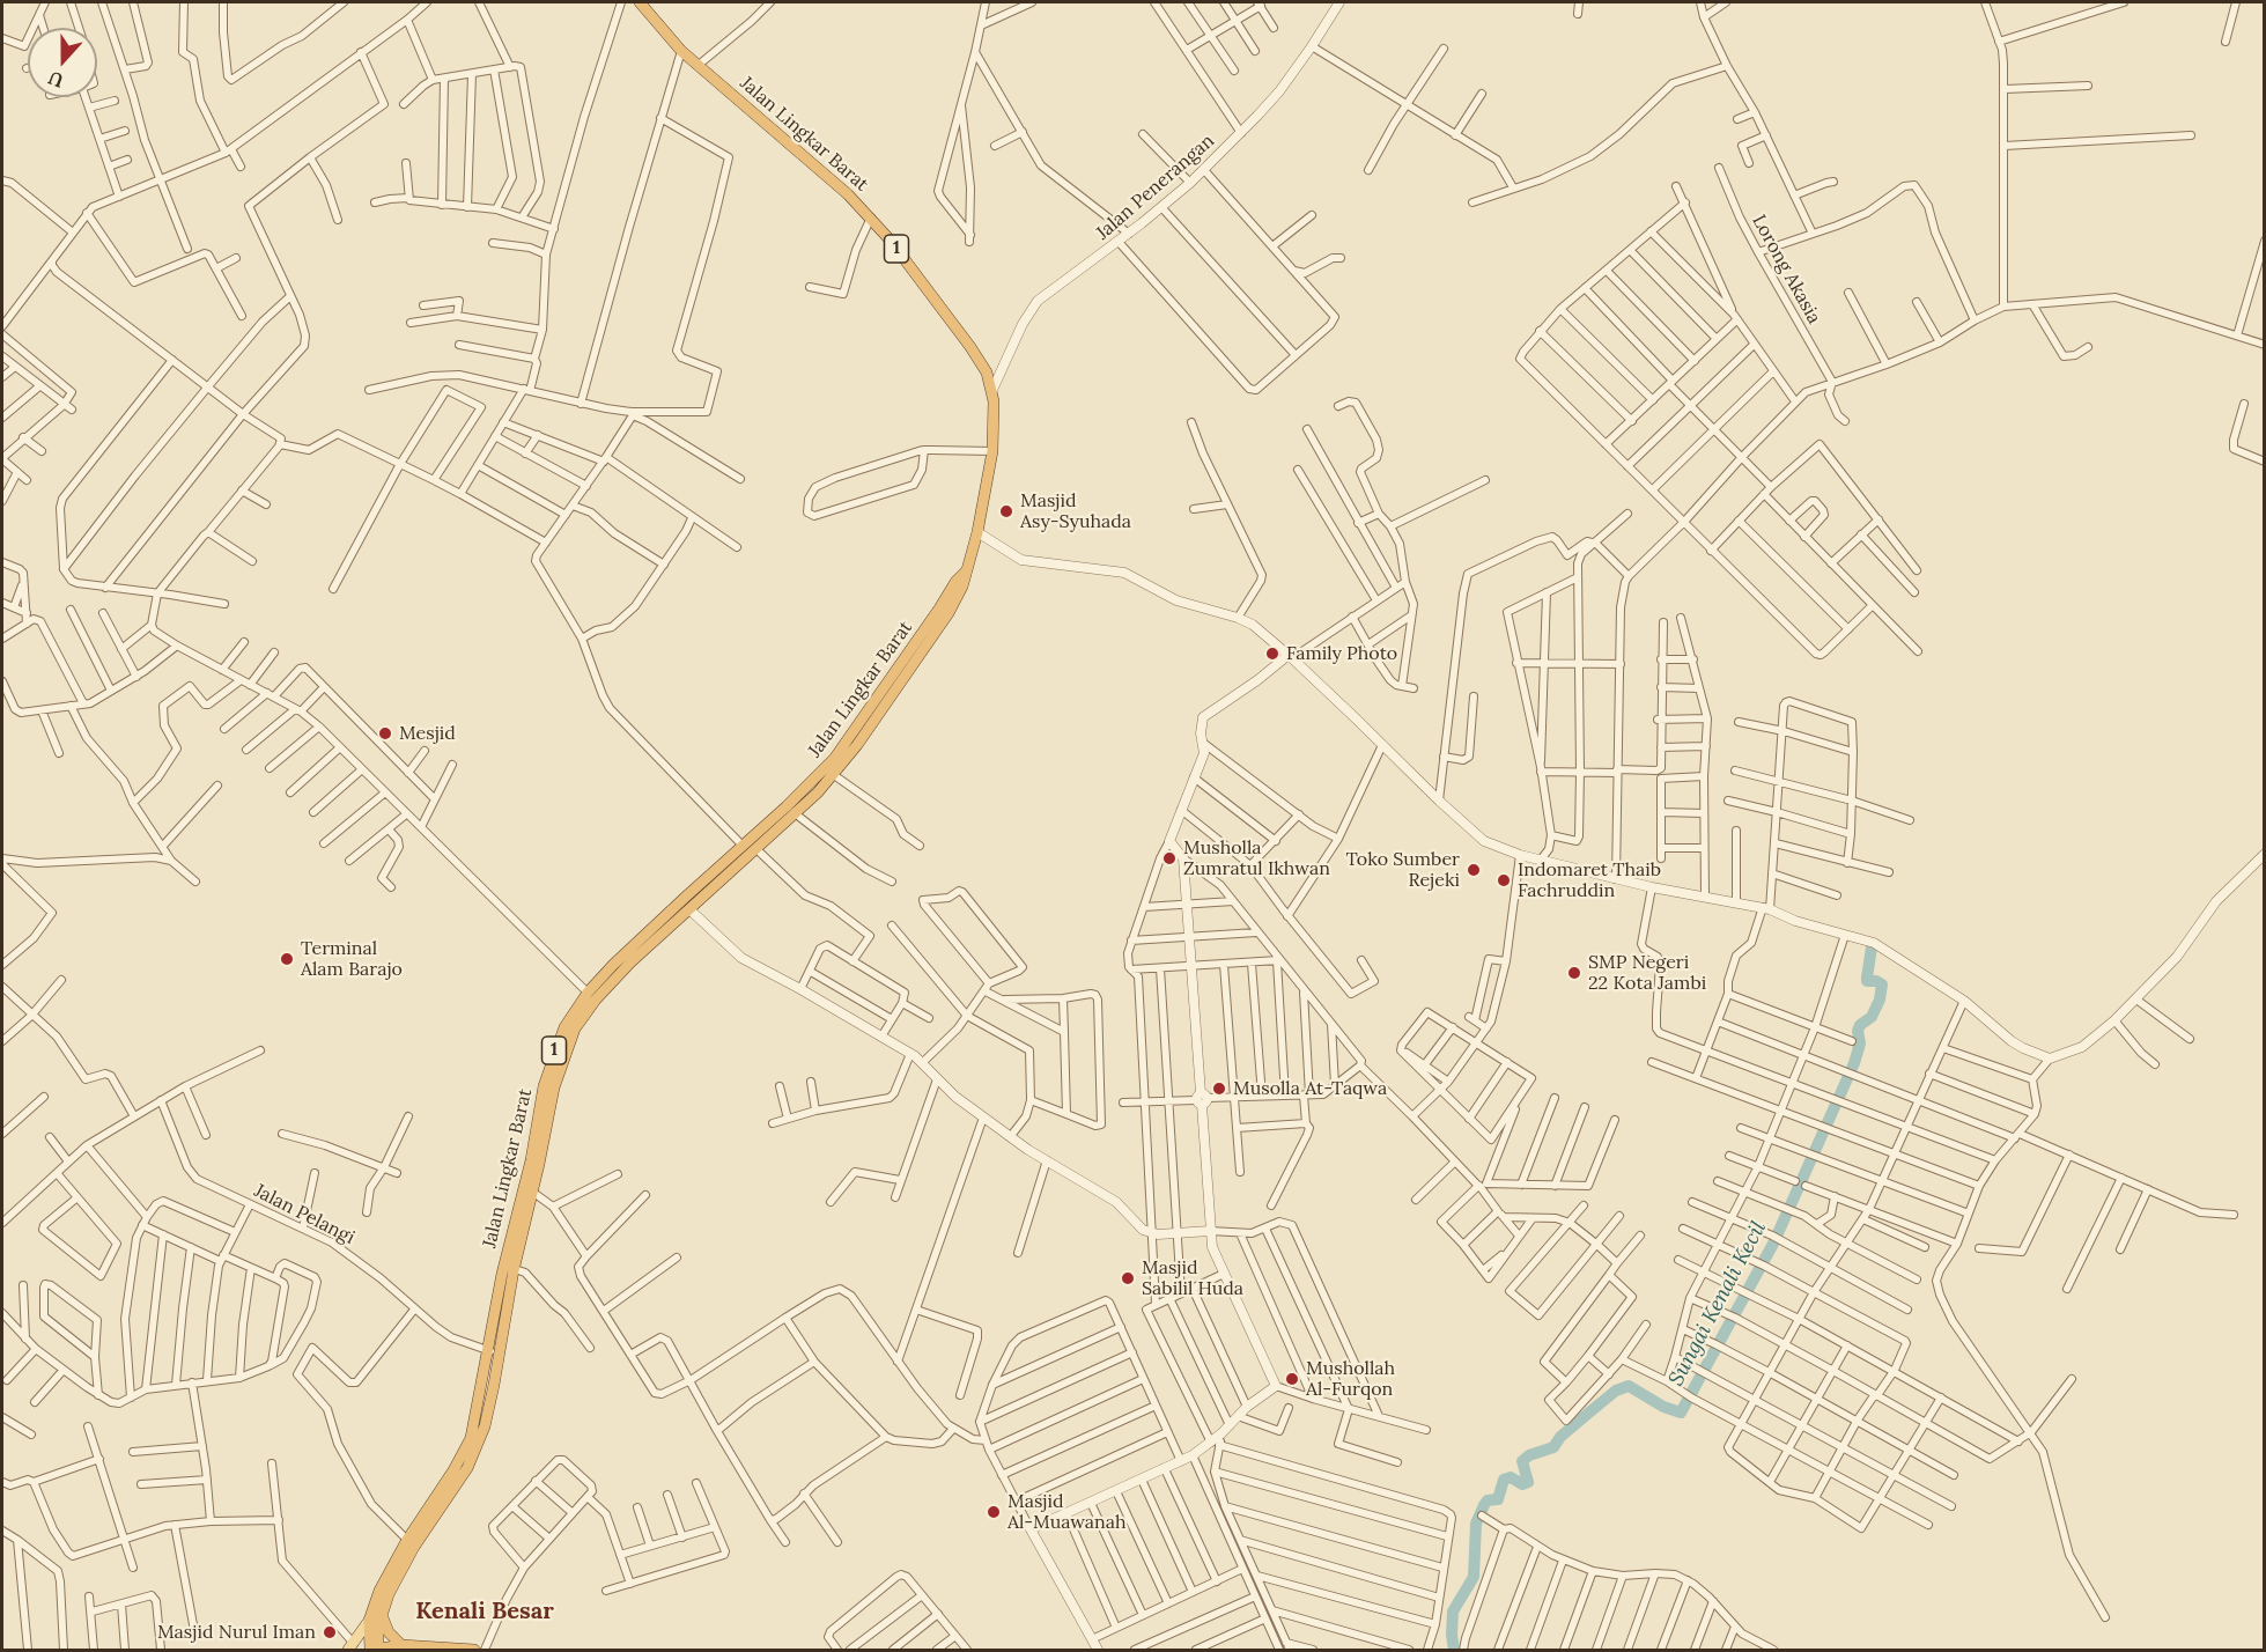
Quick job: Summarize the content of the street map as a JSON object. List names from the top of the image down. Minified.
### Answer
{"streets":{"highway":["Jalan Lingkar Barat","1"],"street":["Jalan Penerangan","Lorong Akasia","Jalan Pelangi"]},"crossings":[["Jalan Lingkar Barat","Jalan Penerangan"],["Jalan Lingkar Barat","Jalan Pelangi"]],"districts":["Kenali Besar"],"water":["Sungai Kenali Kecil"],"places":["Masjid Asy-Syuhada","Family Photo","Mesjid","Musholla Zumratul Ikhwan","Toko Sumber Rejeki","Indomaret Thaib Fachruddin","Terminal Alam Barajo","SMP Negeri 22 Kota Jambi","Musolla At-Taqwa","Masjid Sabilil Huda","Mushollah Al-Furqon","Masjid Al-Muawanah","Masjid Nurul Iman"],"north":"bottom"}
